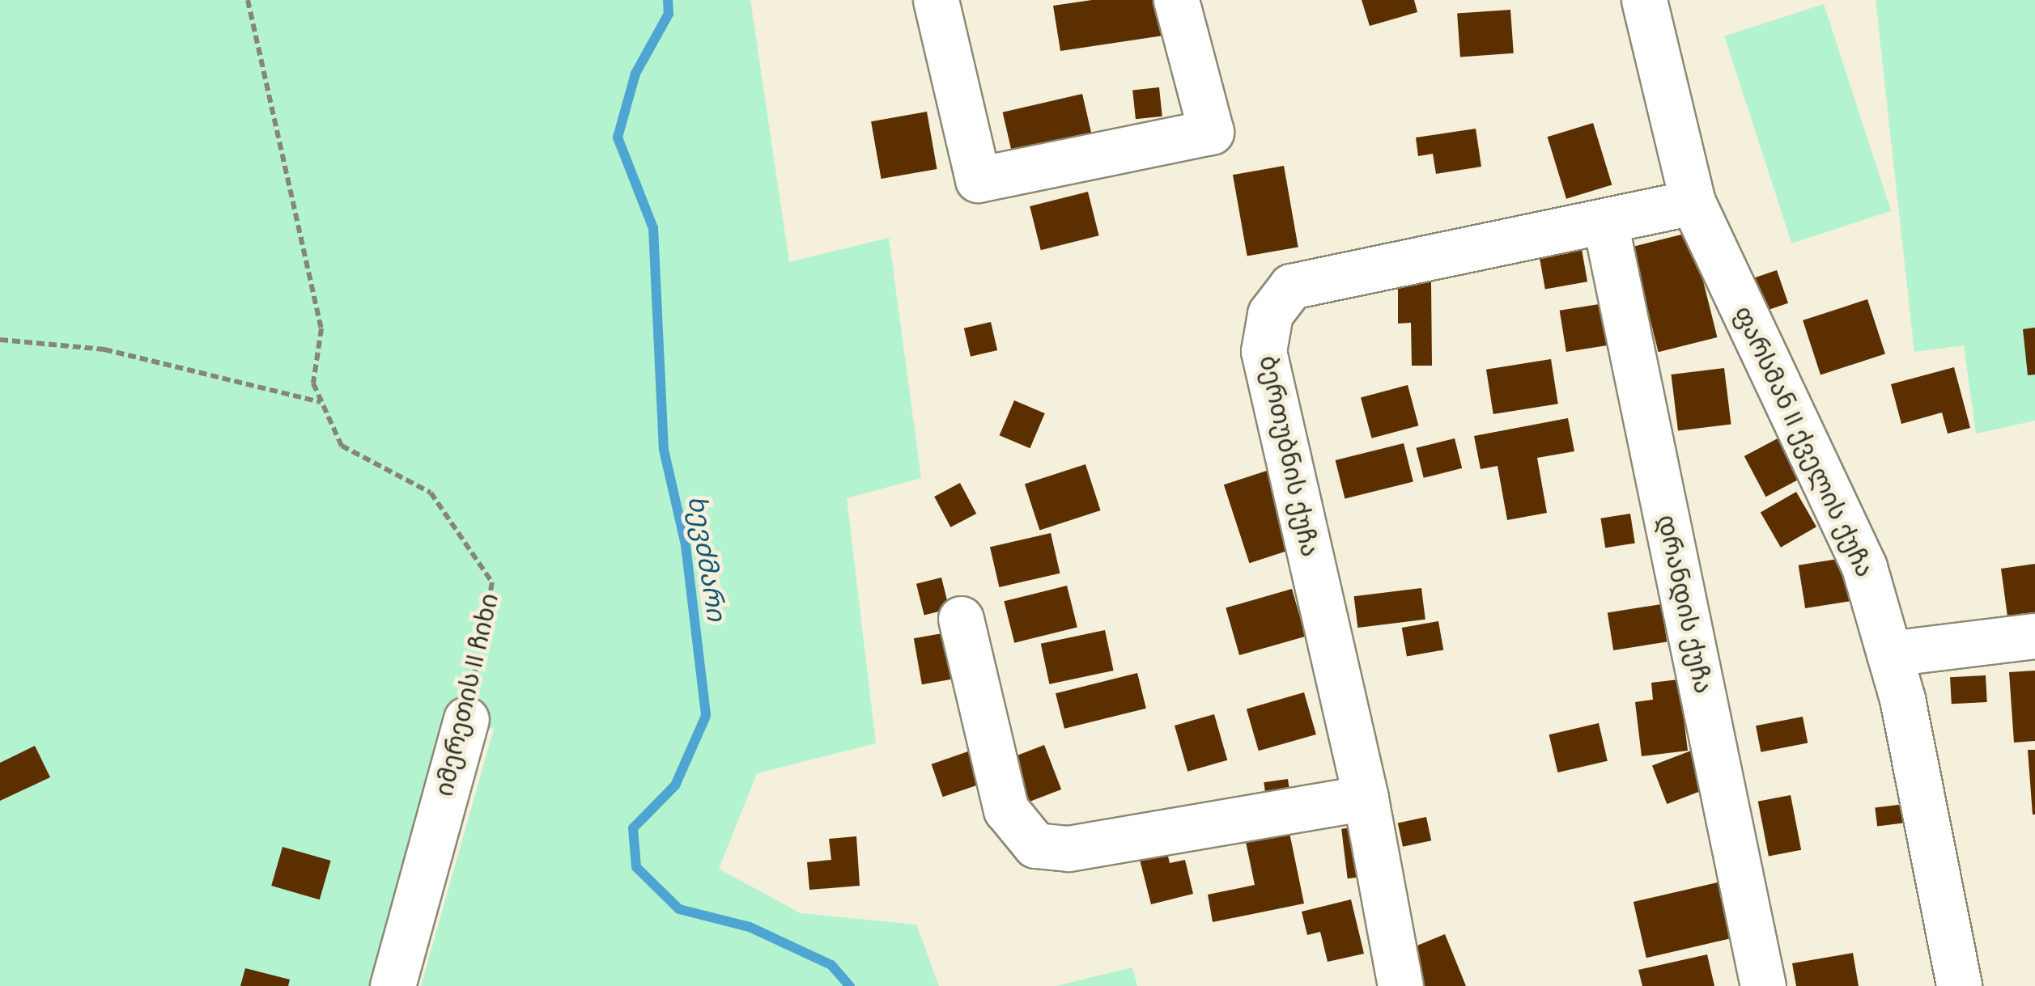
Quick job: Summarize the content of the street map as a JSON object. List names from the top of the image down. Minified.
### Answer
{"streets":{"street":["ფარსმან II ქველის ქუჩა","ბერთუბნის ქუჩა","დრანდის ქუჩა","იმერეთის II ჩიხი"]},"crossings":[["ფარსმან II ქველის ქუჩა","ბერთუბნის ქუჩა"],["ბერთუბნის ქუჩა","დრანდის ქუჩა"]],"water":["ხევძმარი"]}
